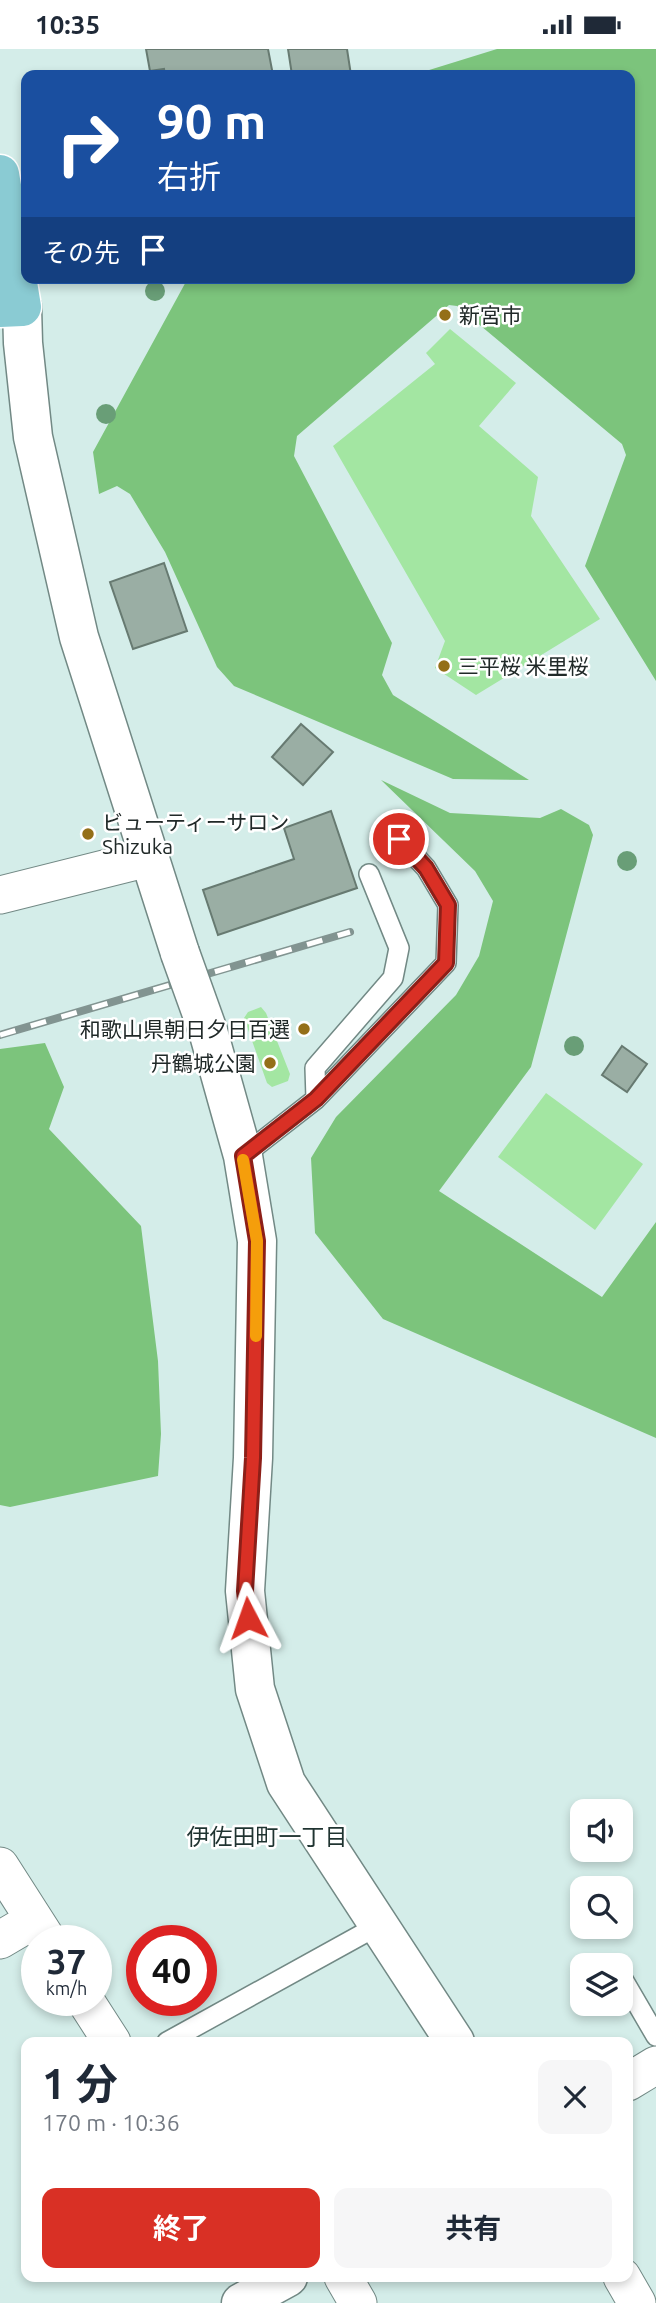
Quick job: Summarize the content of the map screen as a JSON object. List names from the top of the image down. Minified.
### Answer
{"districts":["伊佐田町一丁目"],"places":["新宮市","三平桜 米里桜","ビューティーサロン Shizuka","和歌山県朝日夕日百選","丹鶴城公園"],"page":{"status":"10:35","turn":["90 m","右折"],"then":"その先","speed":"37 km/h","limit":"40","heading":["1 分","170 m · 10:36"],"buttons":["終了","共有"]}}
